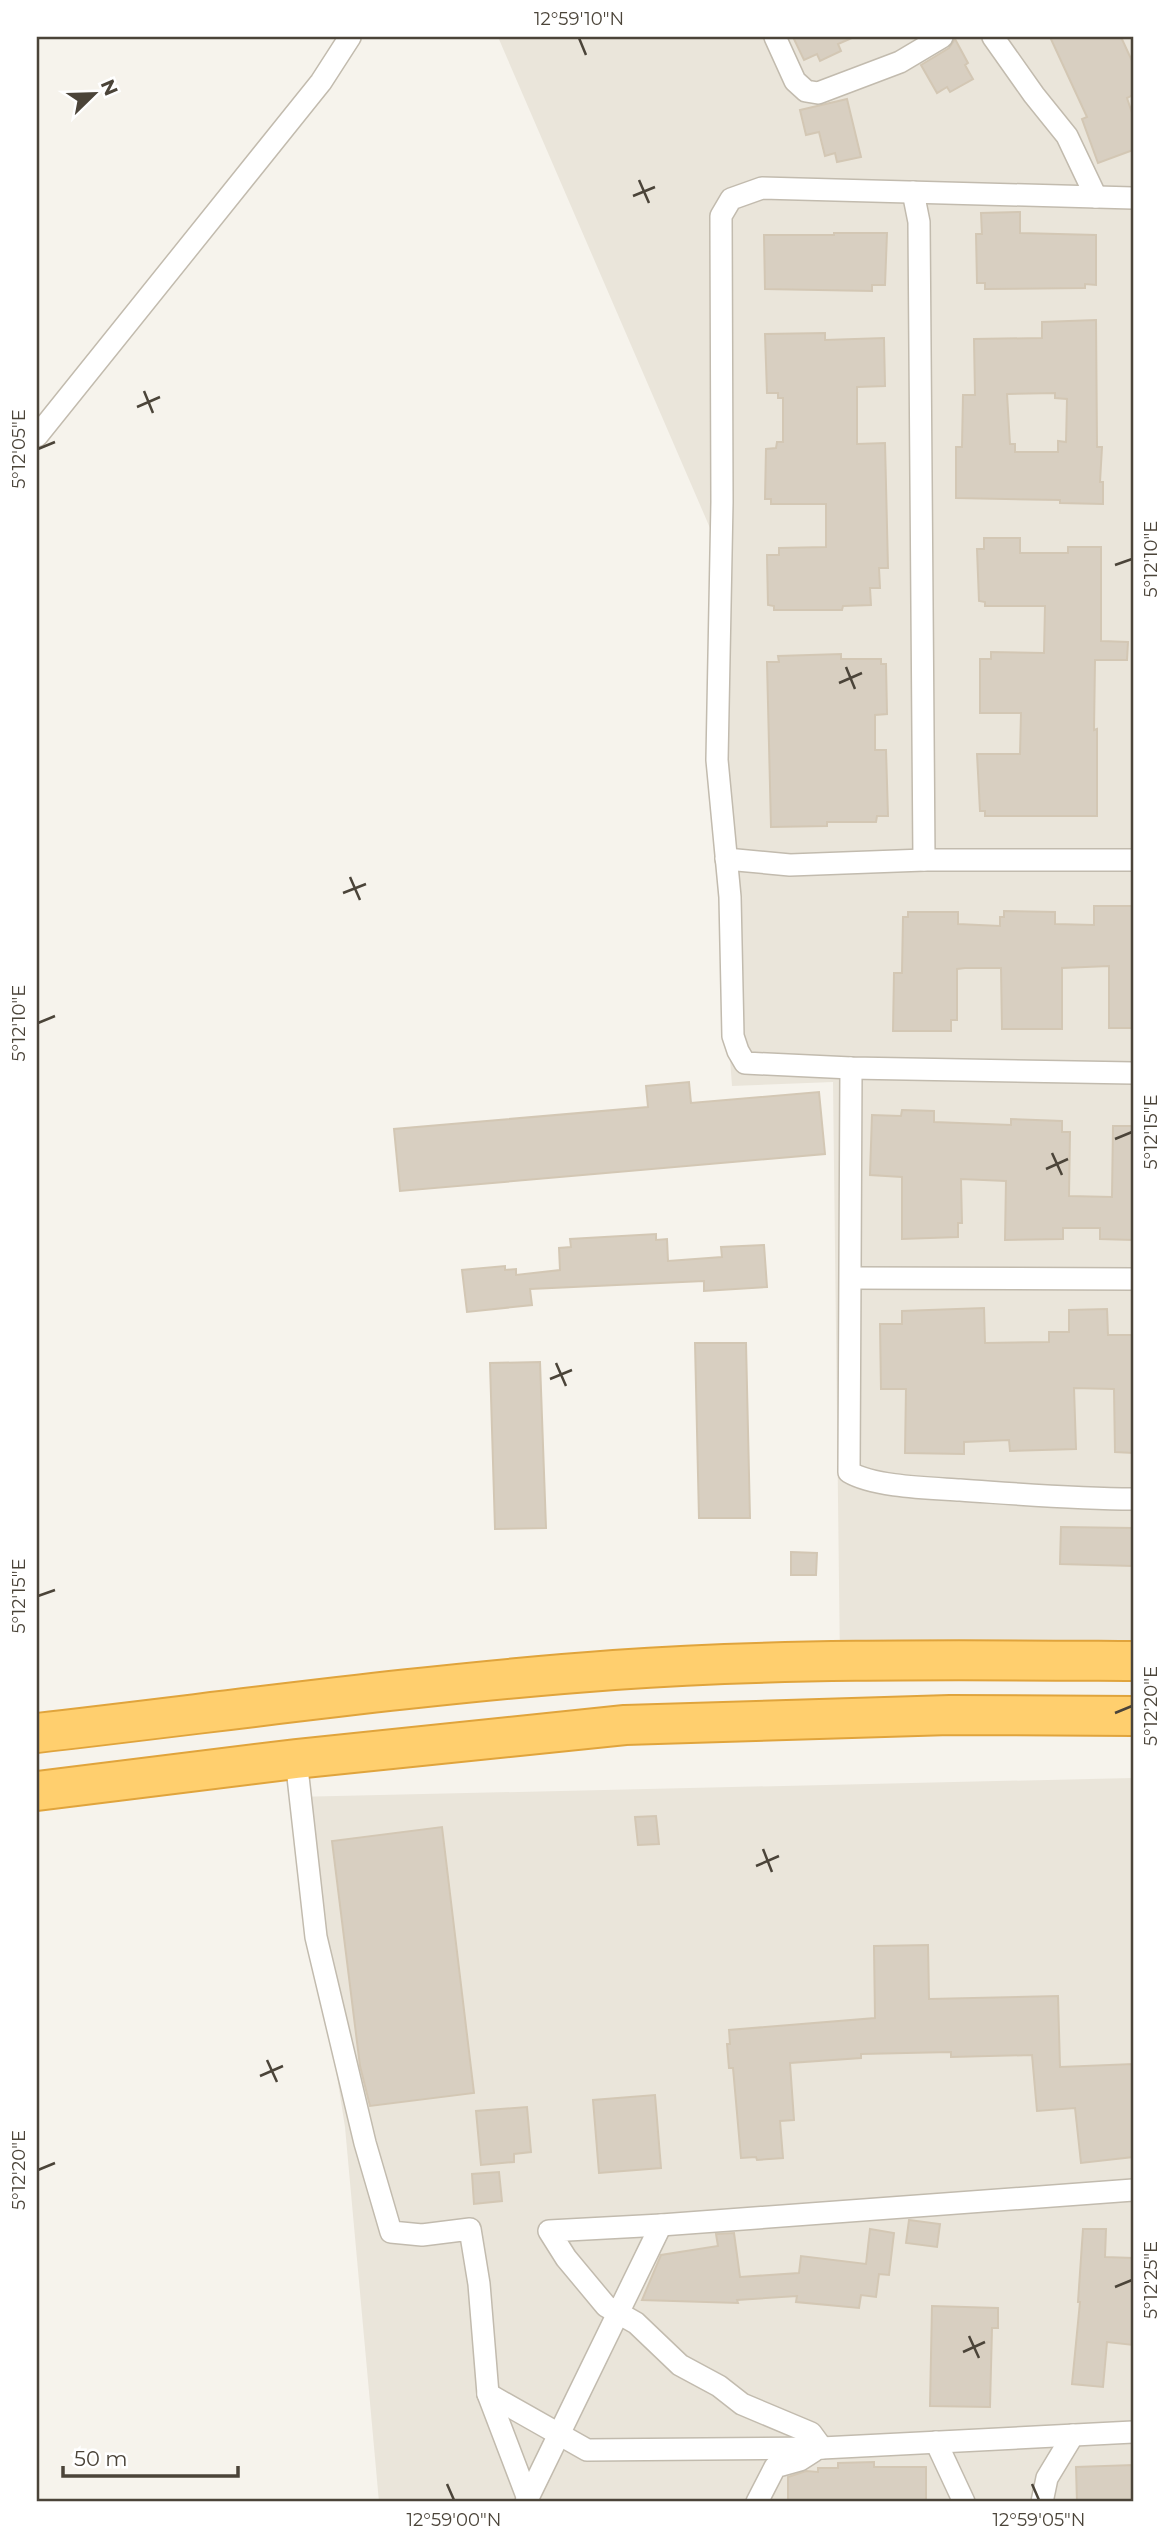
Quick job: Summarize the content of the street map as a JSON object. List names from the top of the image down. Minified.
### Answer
{"scale_bar":"50 m","north":"top right","coordinates":["12°59'10\"N","5°12'05\"E","5°12'10\"E","5°12'15\"E","5°12'20\"E","5°12'25\"E","12°59'00\"N","12°59'05\"N"]}
